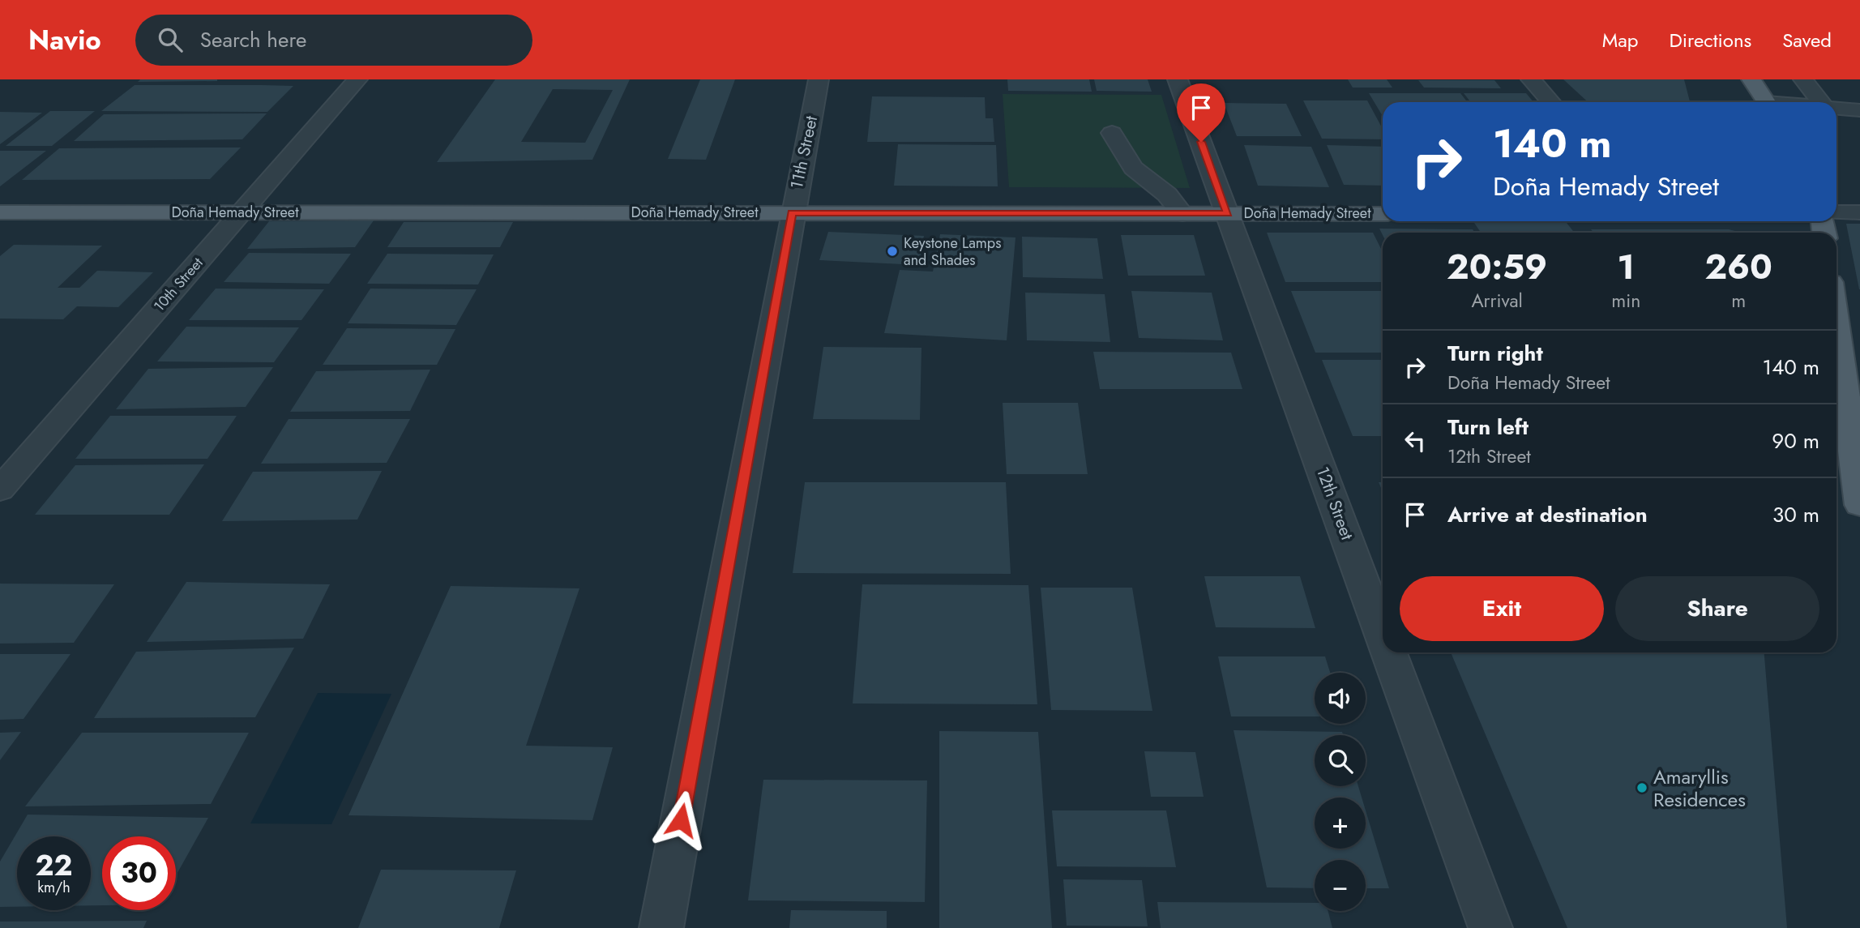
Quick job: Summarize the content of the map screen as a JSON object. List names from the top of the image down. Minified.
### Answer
{"streets":{"main road":["Doña Hemady Street"],"street":["11th Street","10th Street","12th Street"]},"crossings":[["11th Street","Doña Hemady Street"],["Doña Hemady Street","10th Street"],["Doña Hemady Street","12th Street"]],"places":["Keystone Lamps and Shades","Amaryllis Residences"],"page":{"header":"Navio","search":"Search here","nav":["Map","Directions","Saved"],"turn":["140 m","Doña Hemady Street"],"eta":["20:59","Arrival","1","min","260","m"],"list":[{"name":"Turn right","note":"Doña Hemady Street","value":"140 m"},{"name":"Turn left","note":"12th Street","value":"90 m"},{"name":"Arrive at destination","value":"30 m"}],"buttons":["Exit","Share"],"map_buttons":["+","−"],"speed":"22 km/h","limit":"30"}}
